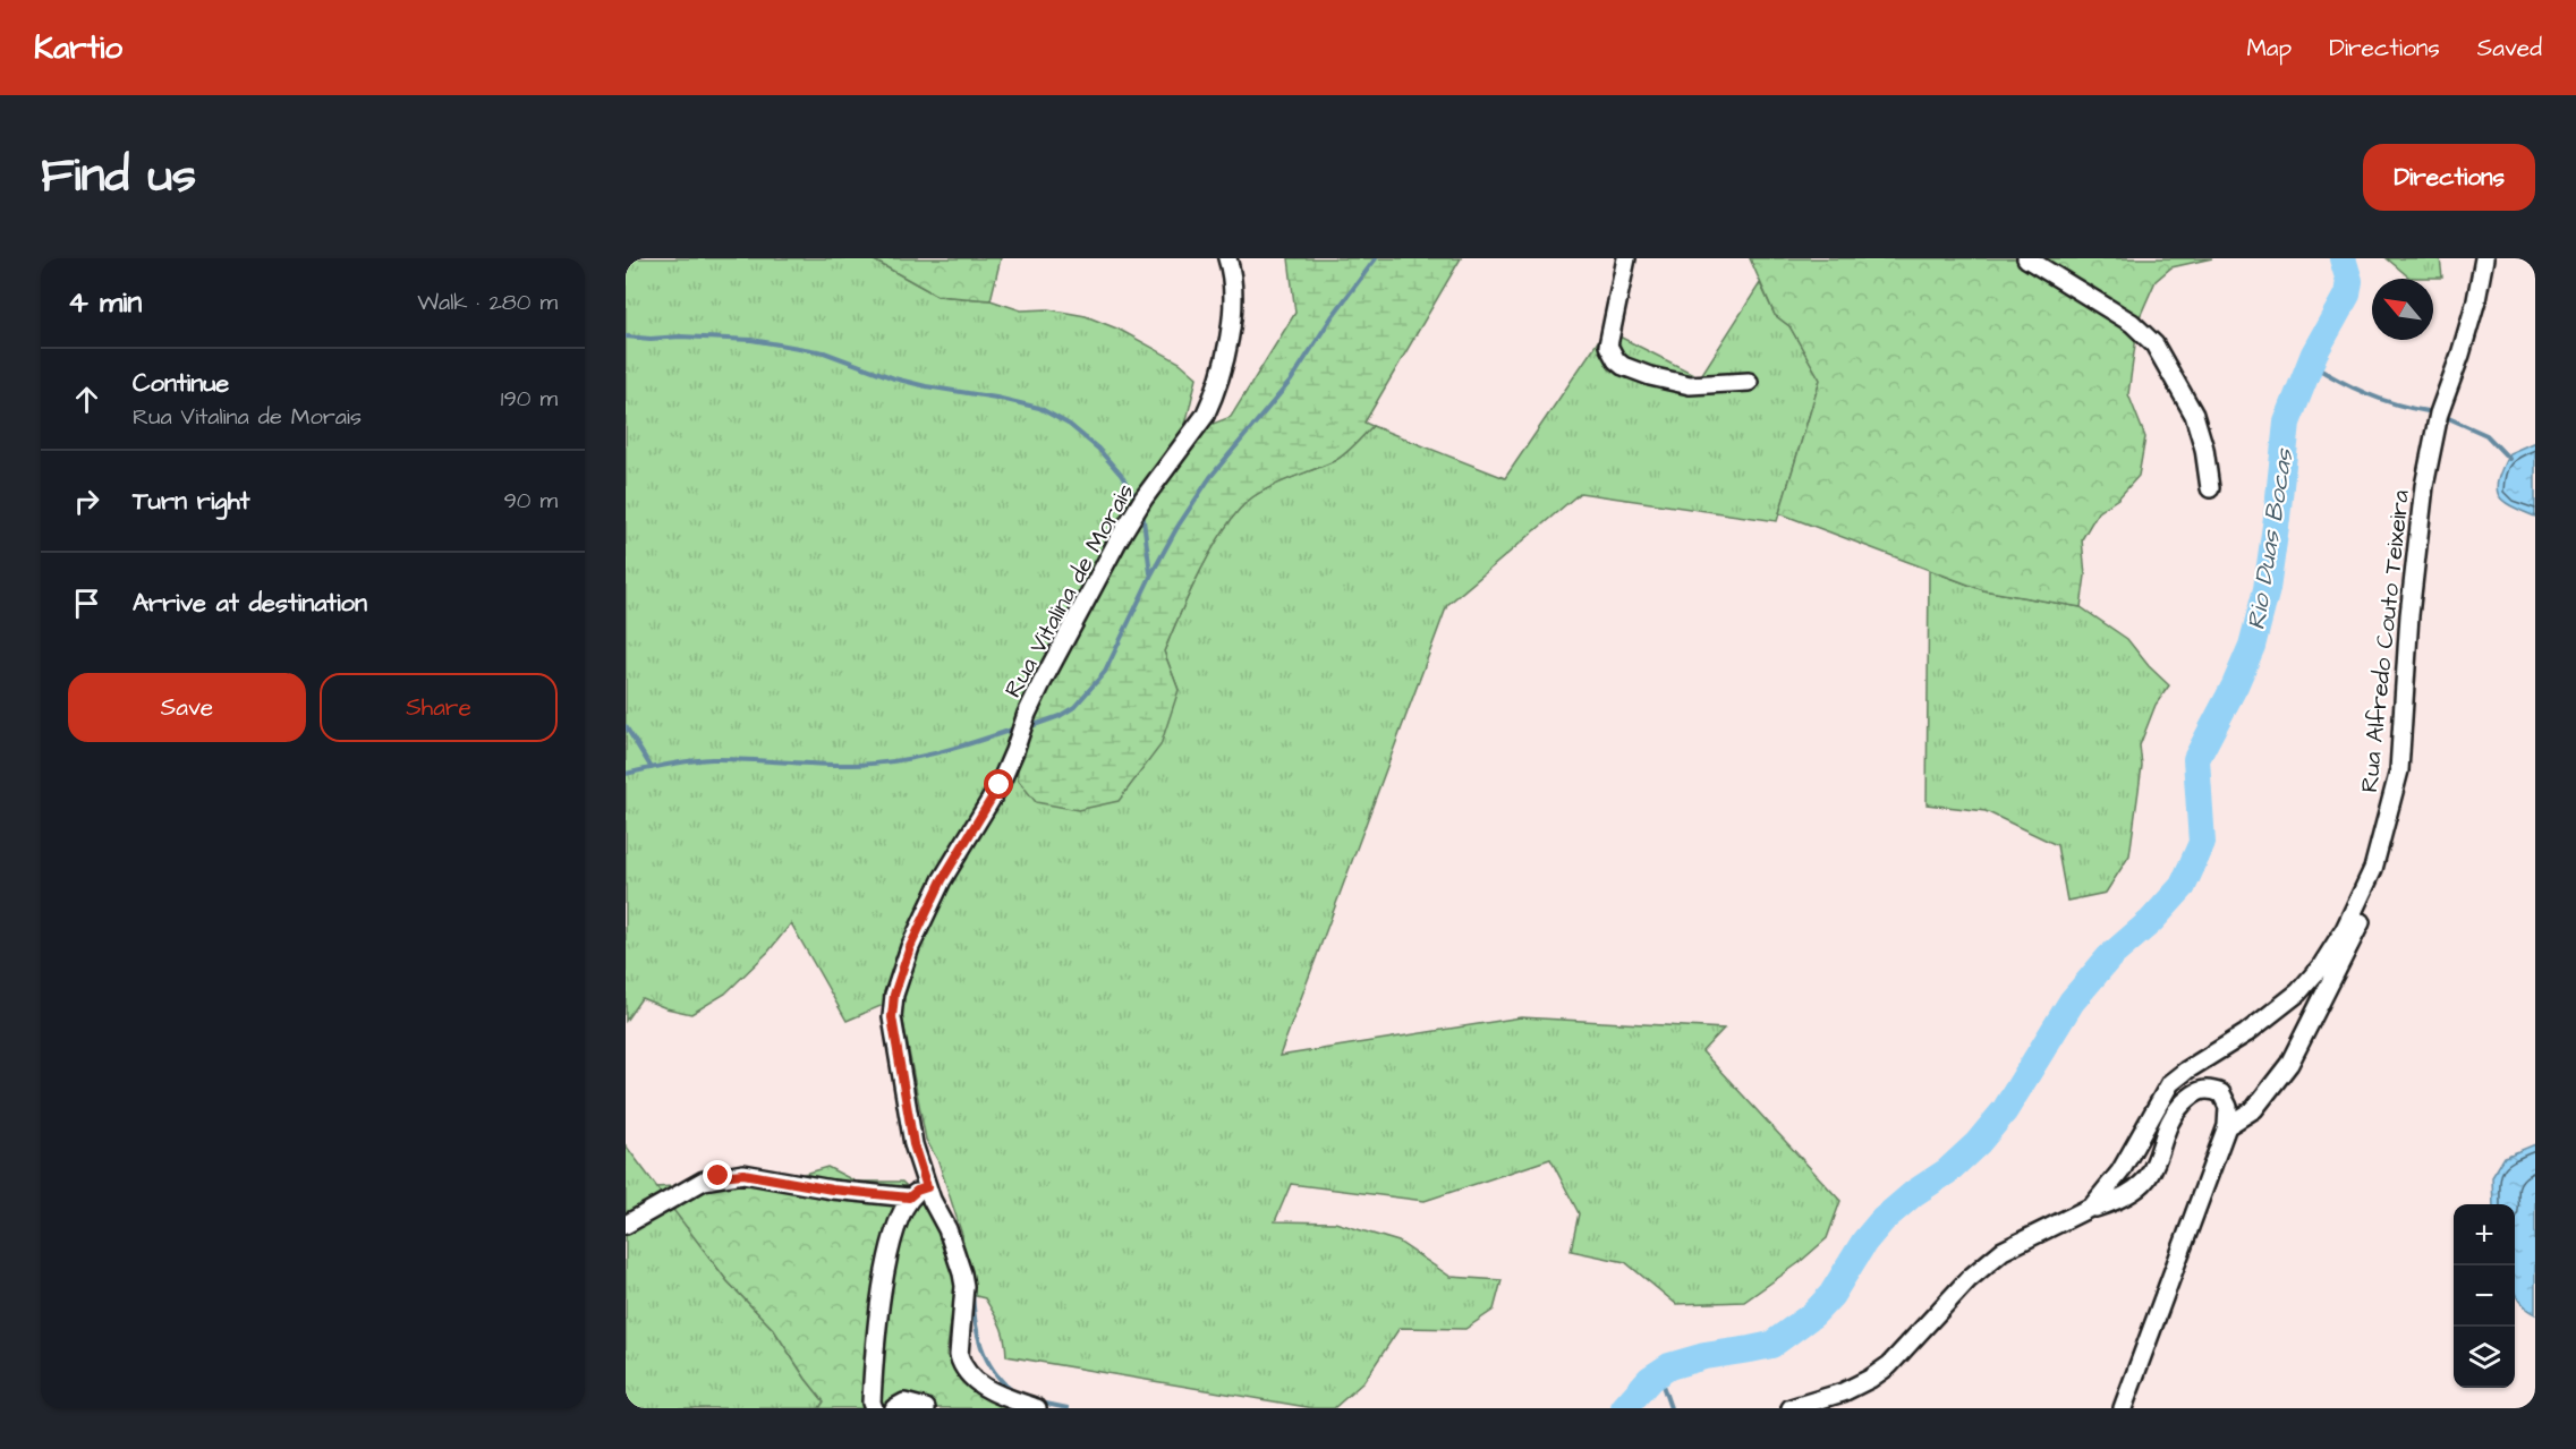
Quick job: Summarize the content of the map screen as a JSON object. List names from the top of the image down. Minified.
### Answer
{"streets":{"street":["Rua Vitalina de Morais","Rua Alfredo Couto Teixeira"]},"water":["Rio Duas Bocas"],"north":"top left","page":{"header":"Kartio","nav":["Map","Directions","Saved"],"title":"Find us","buttons":["Directions",["Save","Share"]],"heading":["4 min","Walk · 280 m"],"list":[["Continue","Rua Vitalina de Morais","190 m"],["Turn right","90 m"],"Arrive at destination"],"map_buttons":["+","−"]}}
